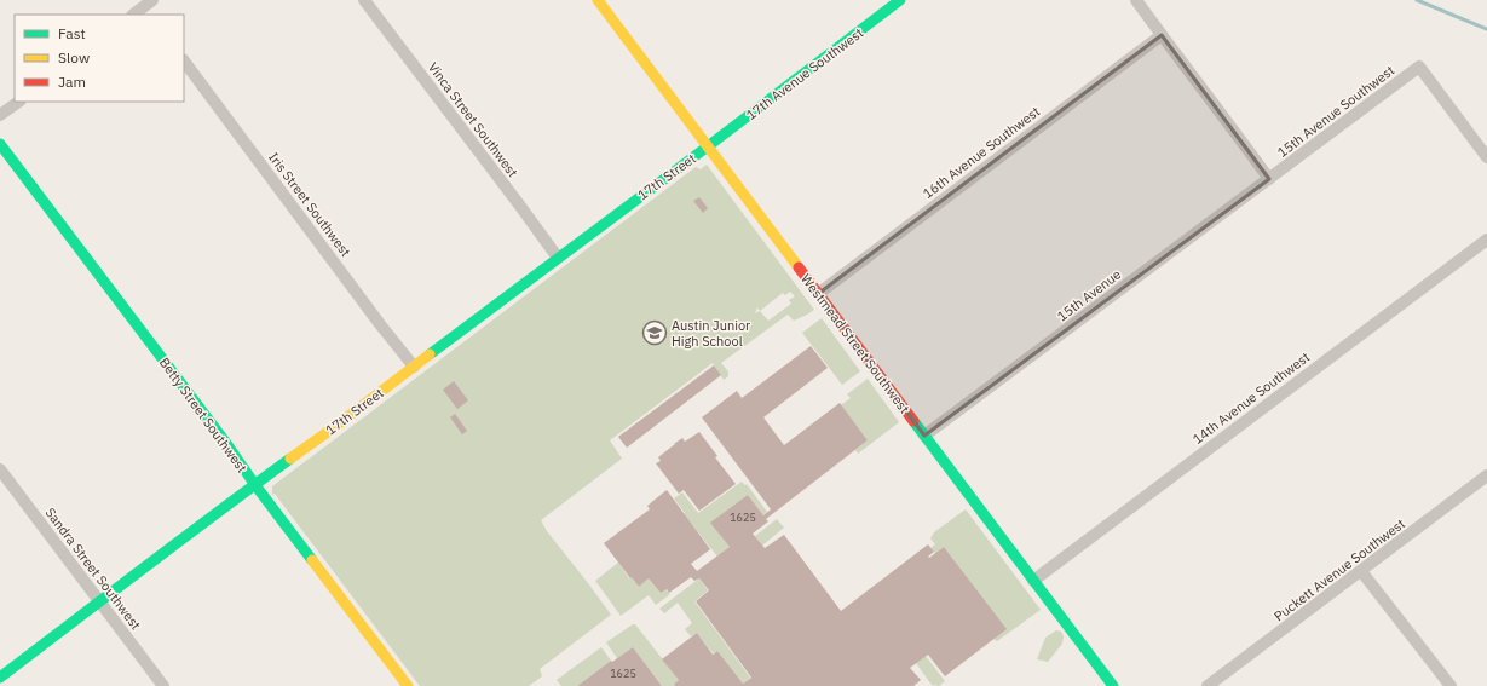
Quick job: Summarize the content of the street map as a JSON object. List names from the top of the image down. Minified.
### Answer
{"streets":{"street":["17th Avenue Southwest","15th Avenue Southwest","Vinca Street Southwest","16th Avenue Southwest","17th Street","Iris Street Southwest","15th Avenue","Westmead Street Southwest","14th Avenue Southwest","Betty Street Southwest","Sandra Street Southwest","Puckett Avenue Southwest"]},"crossings":[["17th Avenue Southwest","17th Street"],["17th Avenue Southwest","Westmead Street Southwest"],["15th Avenue Southwest","15th Avenue"],["Vinca Street Southwest","17th Street"],["16th Avenue Southwest","Westmead Street Southwest"],["17th Street","Iris Street Southwest"],["17th Street","Westmead Street Southwest"],["17th Street","Betty Street Southwest"],["17th Street","Sandra Street Southwest"],["15th Avenue","Westmead Street Southwest"],["Westmead Street Southwest","14th Avenue Southwest"]],"places":{"school or university":["Austin Junior High School"]},"house_numbers":["1625","1625"],"legend":["Fast","Slow","Jam"]}
